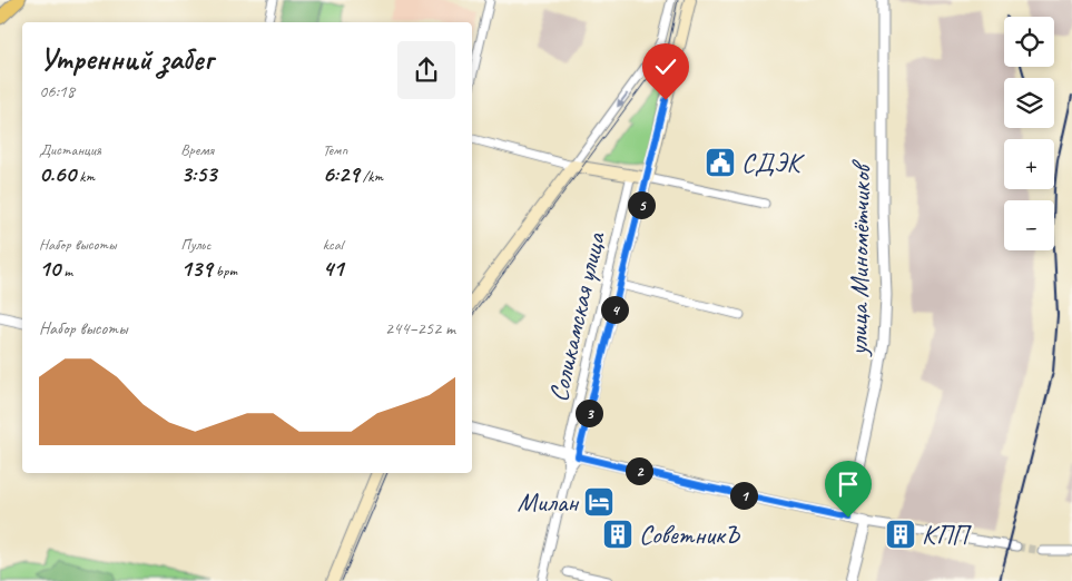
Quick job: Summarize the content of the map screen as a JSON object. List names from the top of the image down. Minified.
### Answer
{"streets":{"street":["улица Миномётчиков","Соликамская улица"]},"places":{"public building":["СДЭК"],"hotel":["Милан"],"building":["СоветникЪ","КПП"]},"page":{"map_buttons":["+","−"],"heading":["Утренний забег","06:18"],"stats":[["Дистанция","0.60 km"],["Время","3:53"],["Темп","6:29 /km"],["Набор высоты","10 m"],["Пульс","139 bpm"],["kcal","41"]],"pins":["5","4","3","2","1"],"chart":["Набор высоты","244–252 m"]}}
